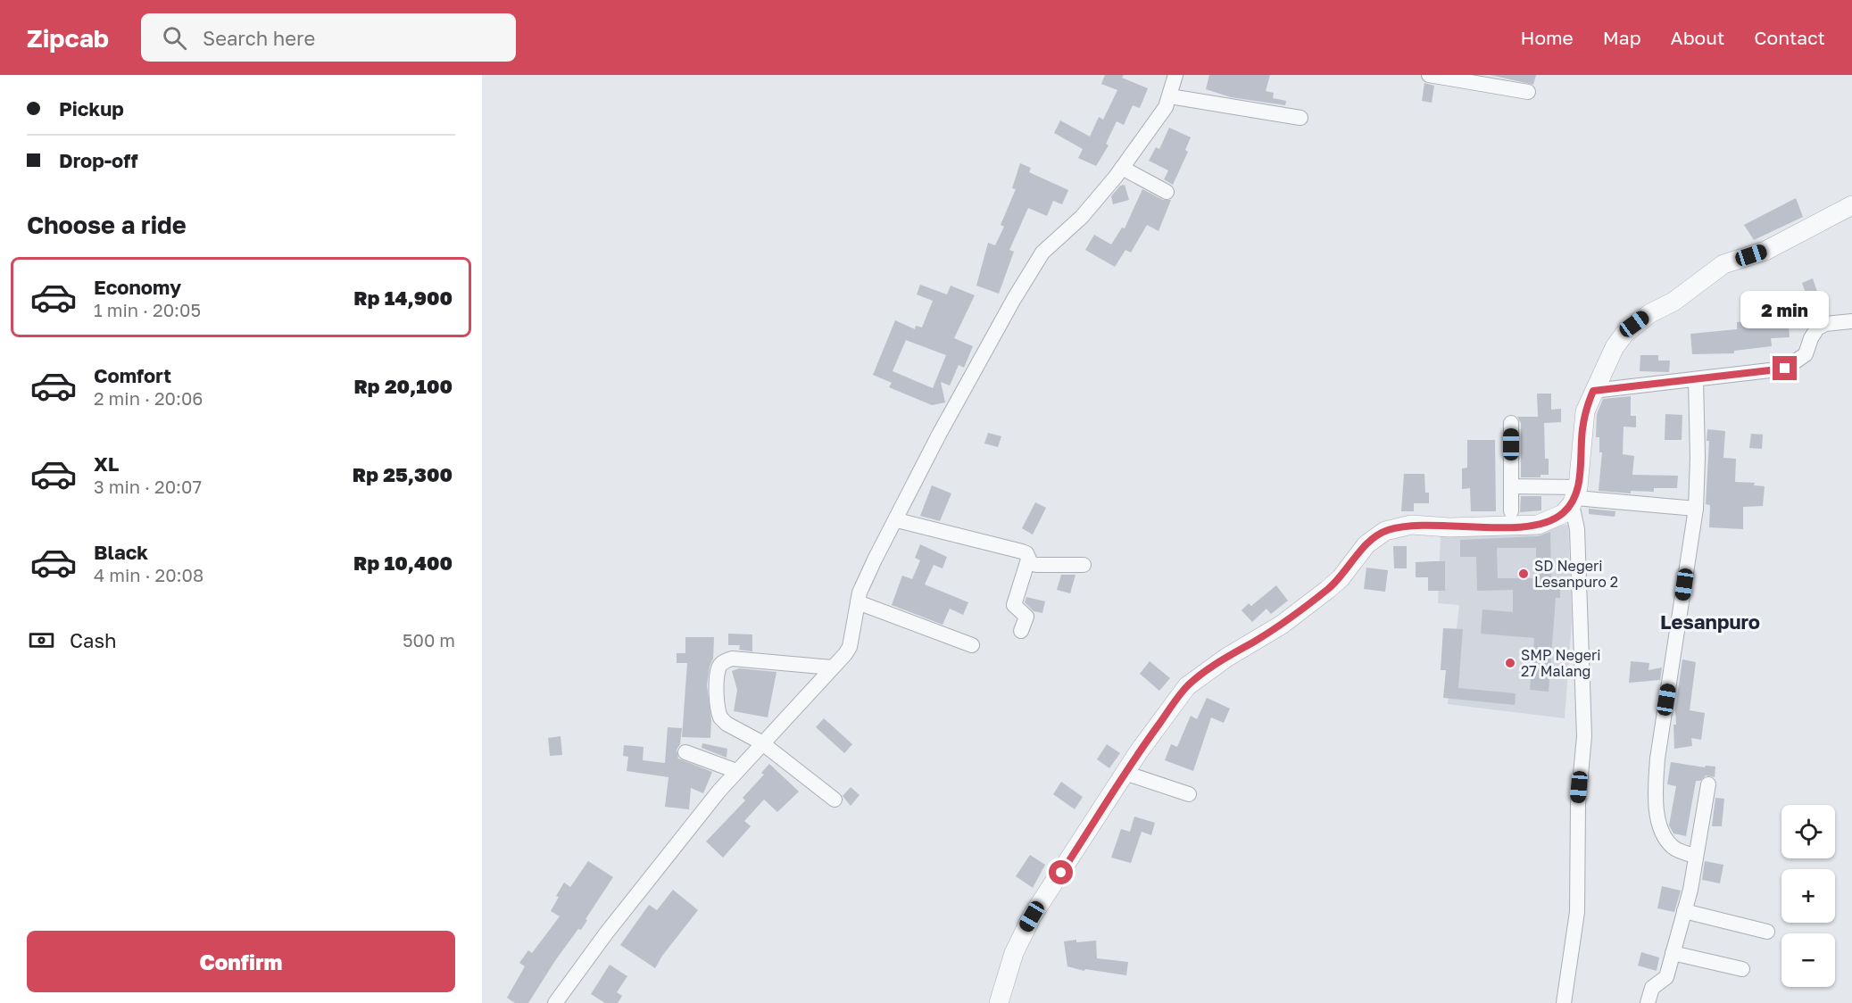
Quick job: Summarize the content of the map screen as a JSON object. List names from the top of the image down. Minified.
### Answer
{"districts":["Lesanpuro"],"places":["SD Negeri Lesanpuro 2","SMP Negeri 27 Malang"],"page":{"header":"Zipcab","search":"Search here","nav":["Home","Map","About","Contact"],"banner":["Pickup","Drop-off"],"heading":"Choose a ride","list":[{"name":"Economy","note":"1 min · 20:05","value":"Rp 14,900"},{"name":"Comfort","note":"2 min · 20:06","value":"Rp 20,100"},{"name":"XL","note":"3 min · 20:07","value":"Rp 25,300"},{"name":"Black","note":"4 min · 20:08","value":"Rp 10,400"}],"bubble":"2 min","pay":["Cash","500 m"],"map_buttons":["+","−"],"buttons":"Confirm"}}
